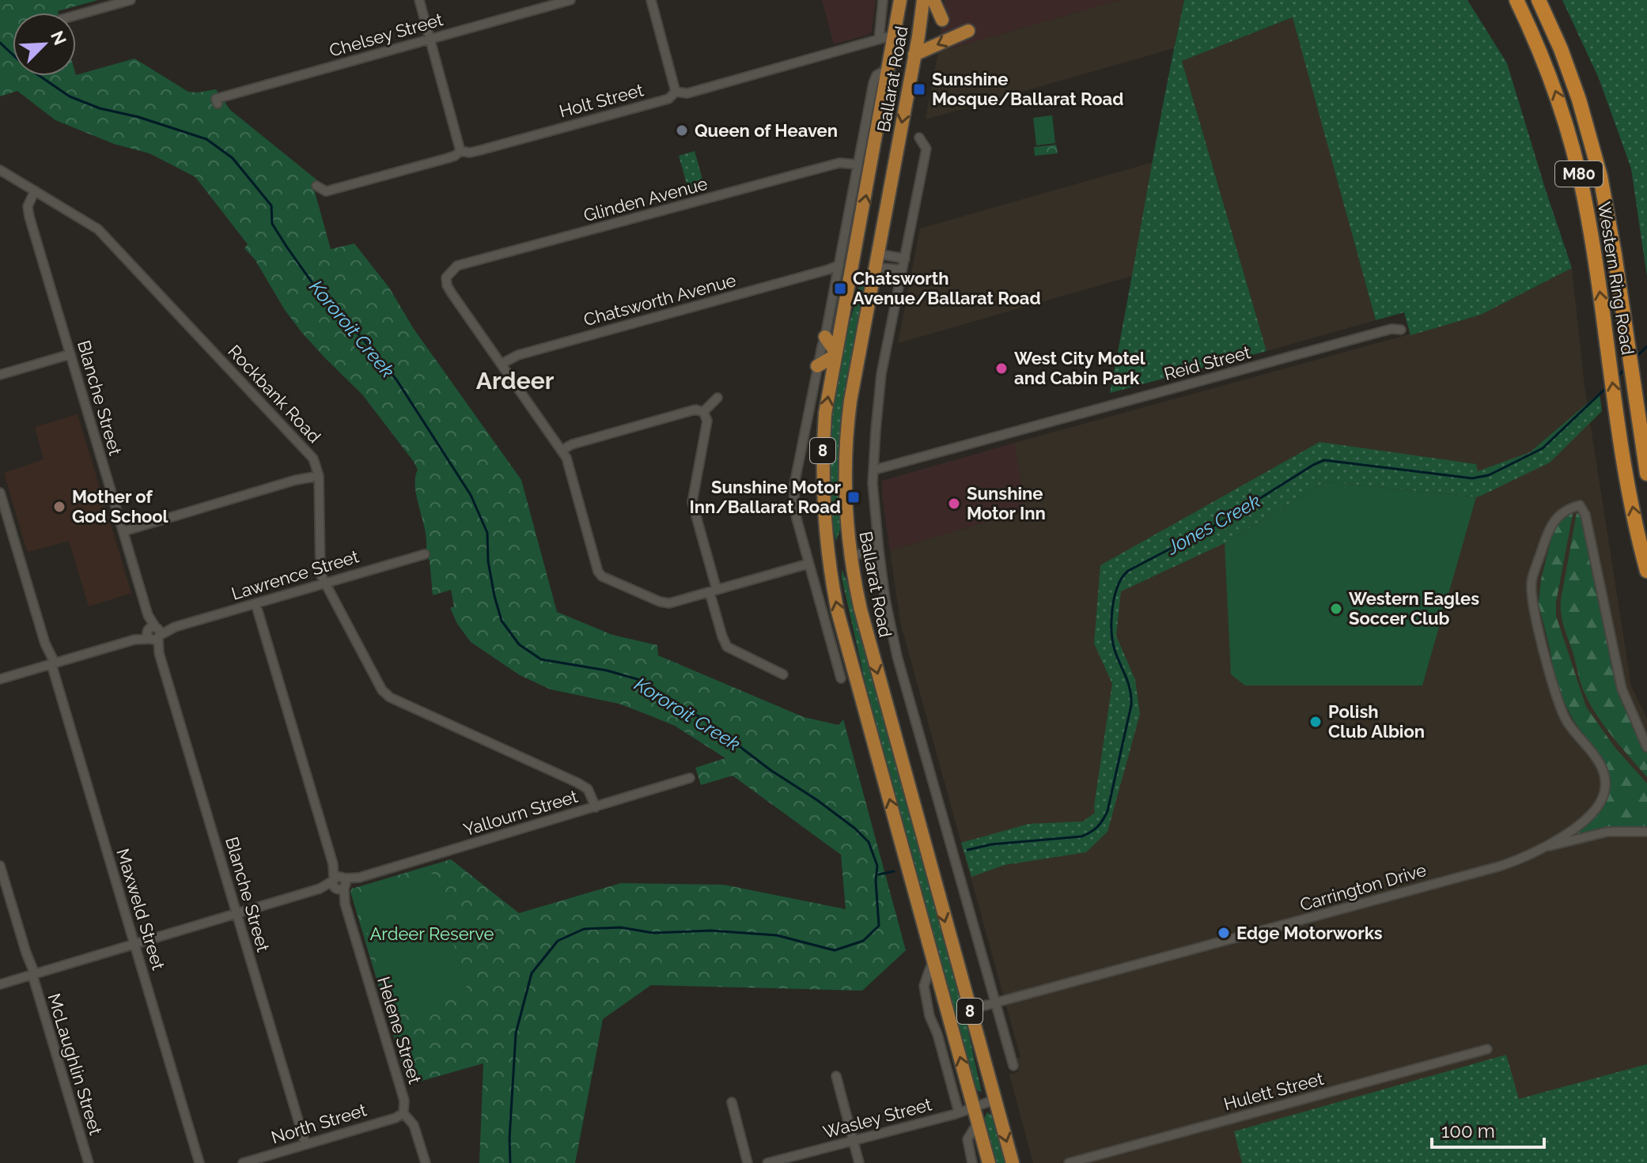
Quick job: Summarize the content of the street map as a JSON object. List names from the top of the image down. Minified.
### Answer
{"streets":{"highway":["Ballarat Road","M80","Western Ring Road","8"],"street":["Chelsey Street","Holt Street","Glinden Avenue","Chatsworth Avenue","Reid Street","Rockbank Road","Blanche Street","Lawrence Street","Yallourn Street","Carrington Drive","Maxweld Street","Helene Street","McLaughlin Street","Hulett Street","Wasley Street","North Street"]},"crossings":[["Ballarat Road","Holt Street"],["Ballarat Road","Glinden Avenue"],["Ballarat Road","Chatsworth Avenue"],["Ballarat Road","Reid Street"],["Ballarat Road","Carrington Drive"],["Ballarat Road","Wasley Street"],["Glinden Avenue","Chatsworth Avenue"],["Rockbank Road","Blanche Street"],["Blanche Street","Lawrence Street"],["Blanche Street","Yallourn Street"],["Blanche Street","North Street"],["Lawrence Street","Maxweld Street"],["Lawrence Street","Helene Street"],["Yallourn Street","Maxweld Street"],["Yallourn Street","Helene Street"],["Yallourn Street","McLaughlin Street"],["Helene Street","North Street"]],"districts":["Ardeer"],"water":["Kororoit Creek","Jones Creek"],"parks":["Ardeer Reserve"],"places":{"transit":["Sunshine Mosque/Ballarat Road","Chatsworth Avenue/Ballarat Road","Sunshine Motor Inn/Ballarat Road"],"other":["Queen of Heaven","West City Motel and Cabin Park","Sunshine Motor Inn","Mother of God School","Western Eagles Soccer Club","Polish Club Albion","Edge Motorworks"]},"scale_bar":"100 m","north":"top right"}
